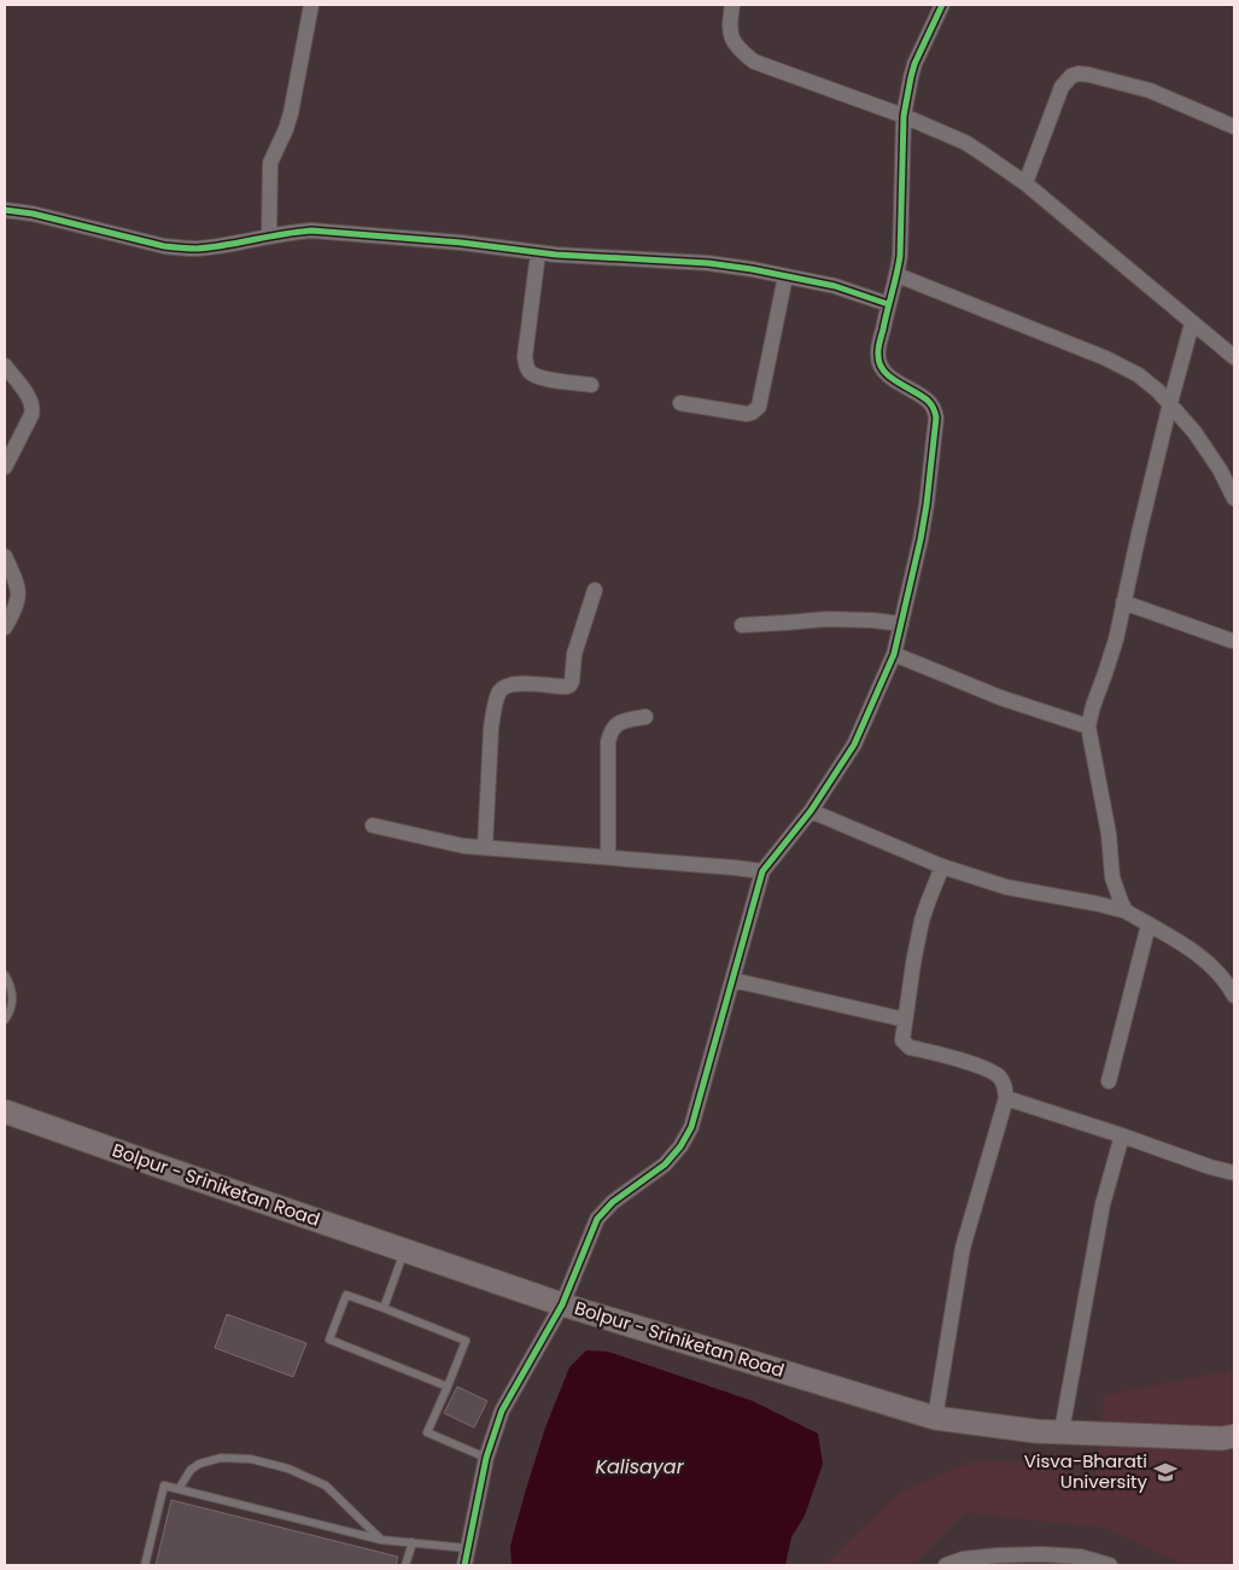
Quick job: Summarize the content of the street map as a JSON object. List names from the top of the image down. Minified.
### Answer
{"streets":{"main road":["Bolpur - Sriniketan Road"]},"water":["Kalisayar"],"places":{"school or university":["Visva-Bharati University"]}}
